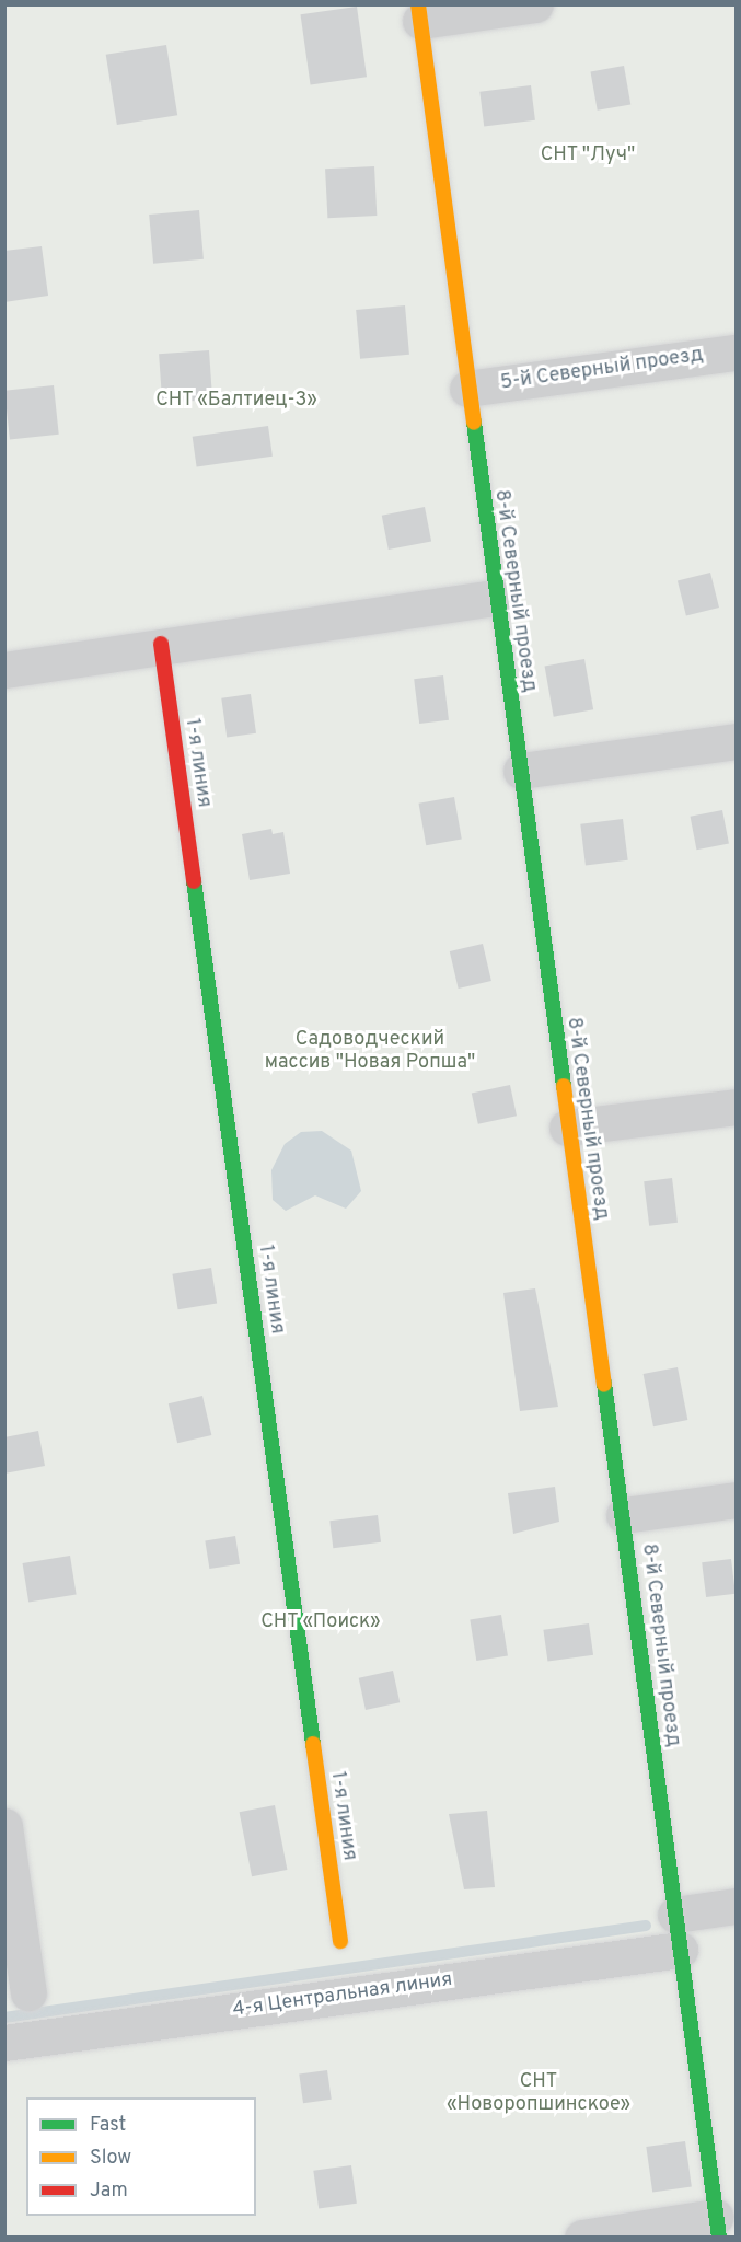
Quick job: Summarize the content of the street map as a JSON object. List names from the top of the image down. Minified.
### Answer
{"streets":{"street":["5-й Северный проезд","8-й Северный проезд","1-я линия","4-я Центральная линия"]},"crossings":[["5-й Северный проезд","8-й Северный проезд"],["8-й Северный проезд","4-я Центральная линия"]],"parks":["СНТ \"Луч\"","СНТ «Балтиец-3»","Садоводческий массив \"Новая Ропша\"","СНТ «Поиск»","СНТ «Новоропшинское»"],"legend":["Fast","Slow","Jam"]}
